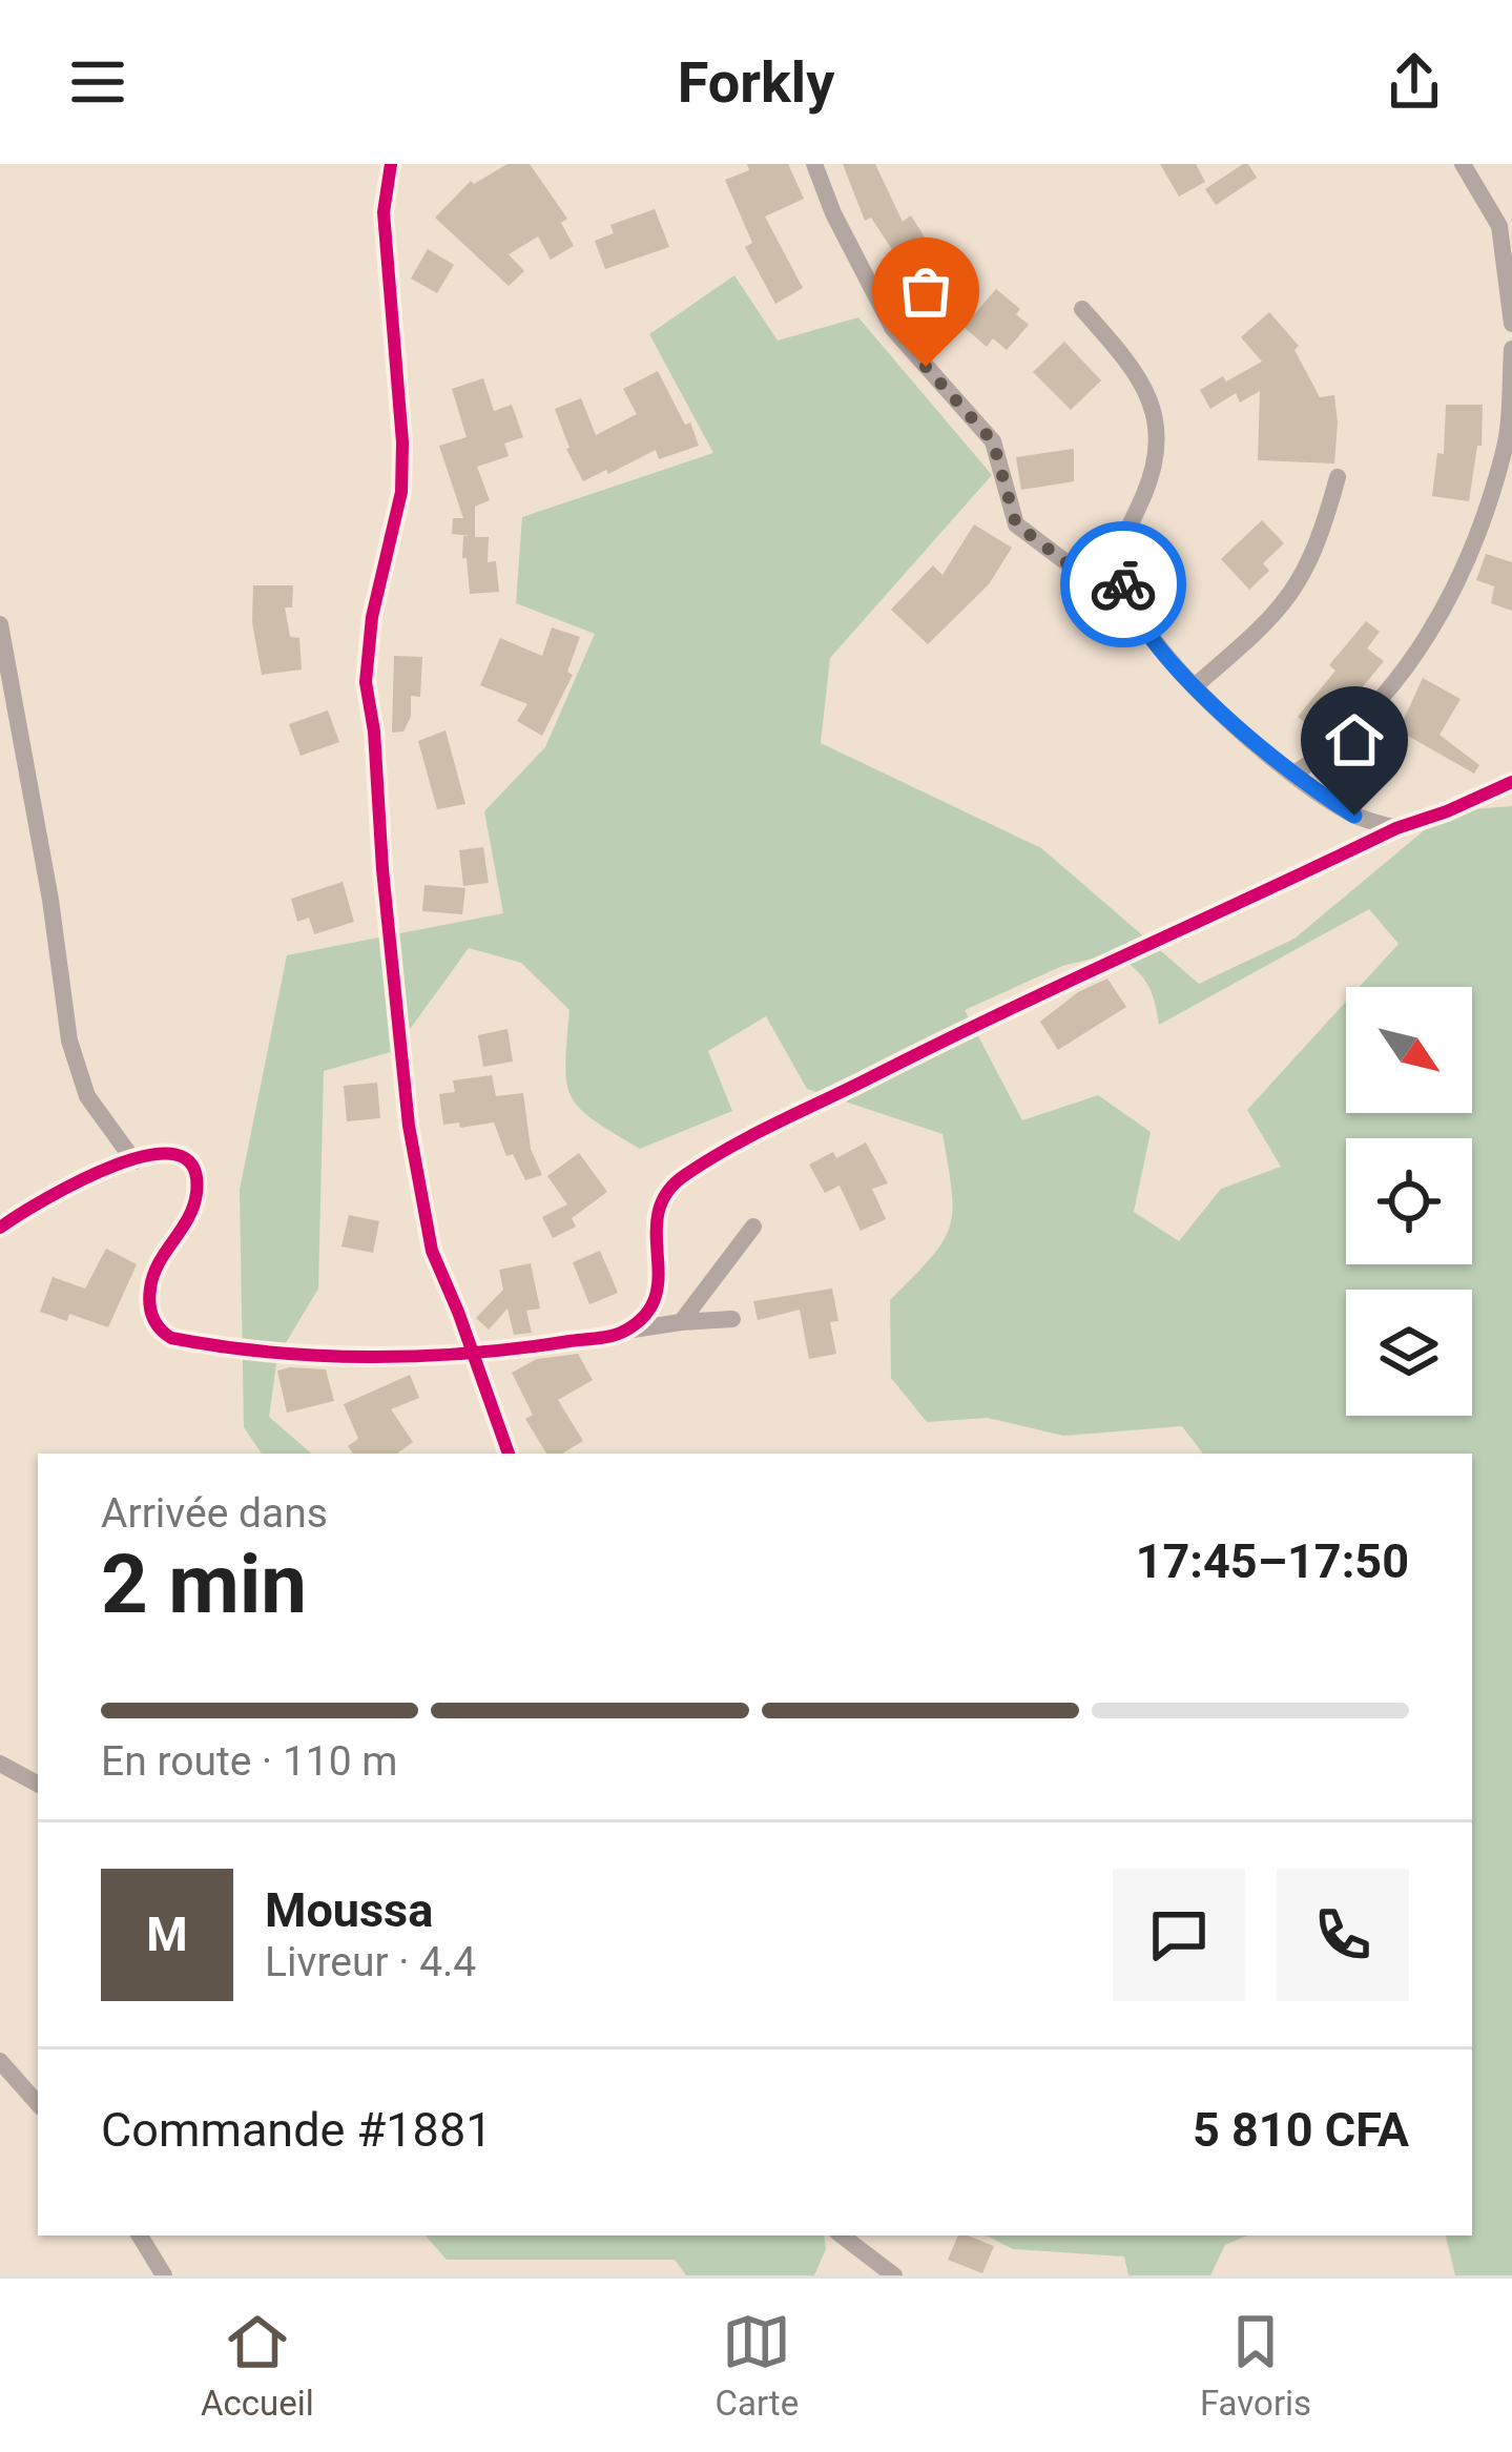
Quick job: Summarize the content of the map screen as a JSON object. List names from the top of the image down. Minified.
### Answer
{"north":"bottom right","page":{"header":"Forkly","heading":["2 min","Arrivée dans","17:45–17:50"],"panel":["Moussa","Livreur · 4.4","Commande #1881","5 810 CFA"],"bar":"En route · 110 m","round":"M","tabs":["Accueil","Carte","Favoris"]}}
